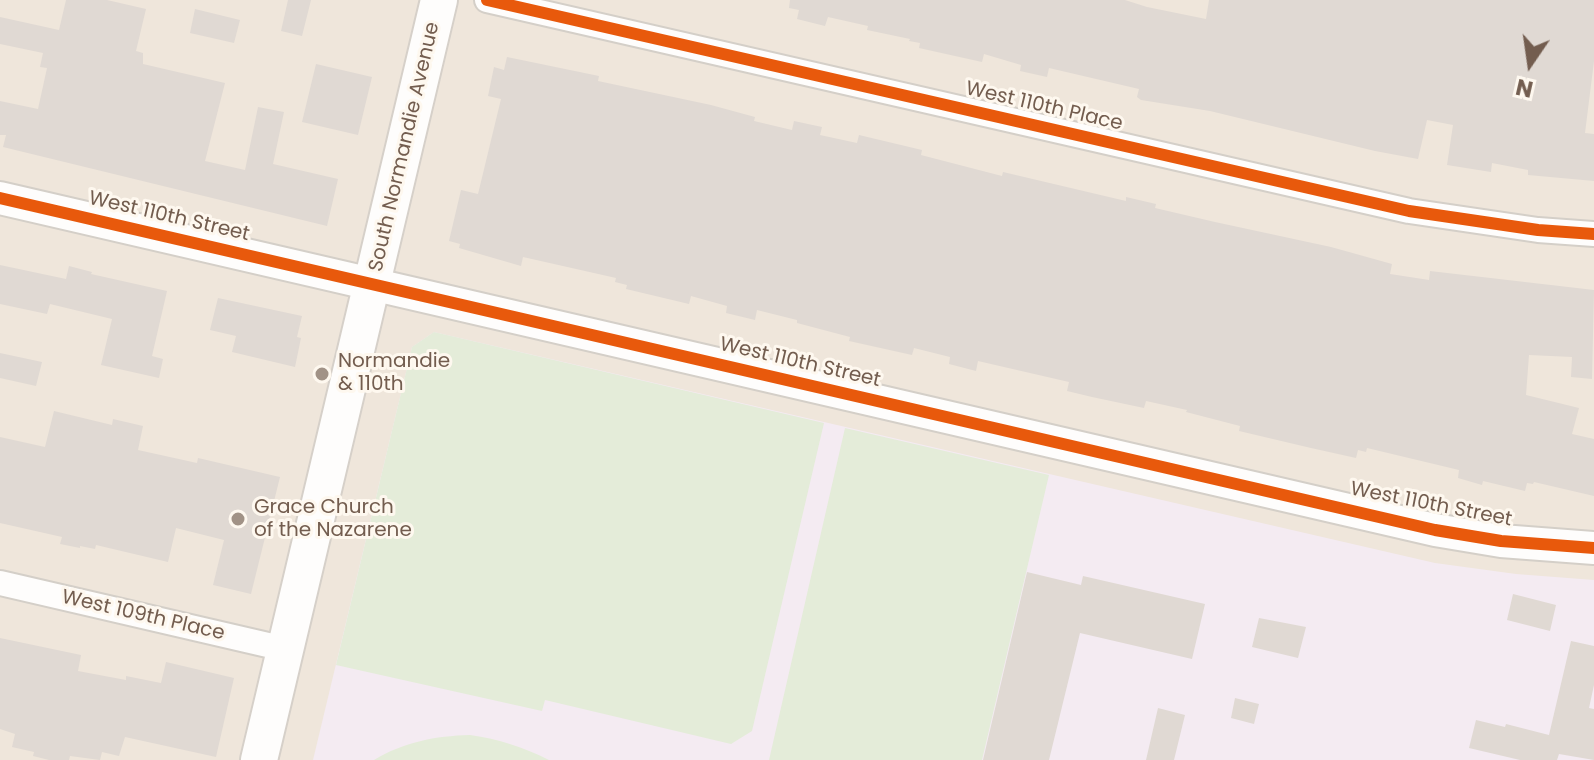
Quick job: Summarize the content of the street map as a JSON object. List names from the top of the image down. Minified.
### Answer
{"streets":{"main road":["South Normandie Avenue"],"street":["West 110th Place","West 110th Street","West 109th Place"]},"crossings":[["South Normandie Avenue","West 110th Street"],["South Normandie Avenue","West 109th Place"]],"places":["Normandie & 110th","Grace Church of the Nazarene"],"north":"bottom"}
